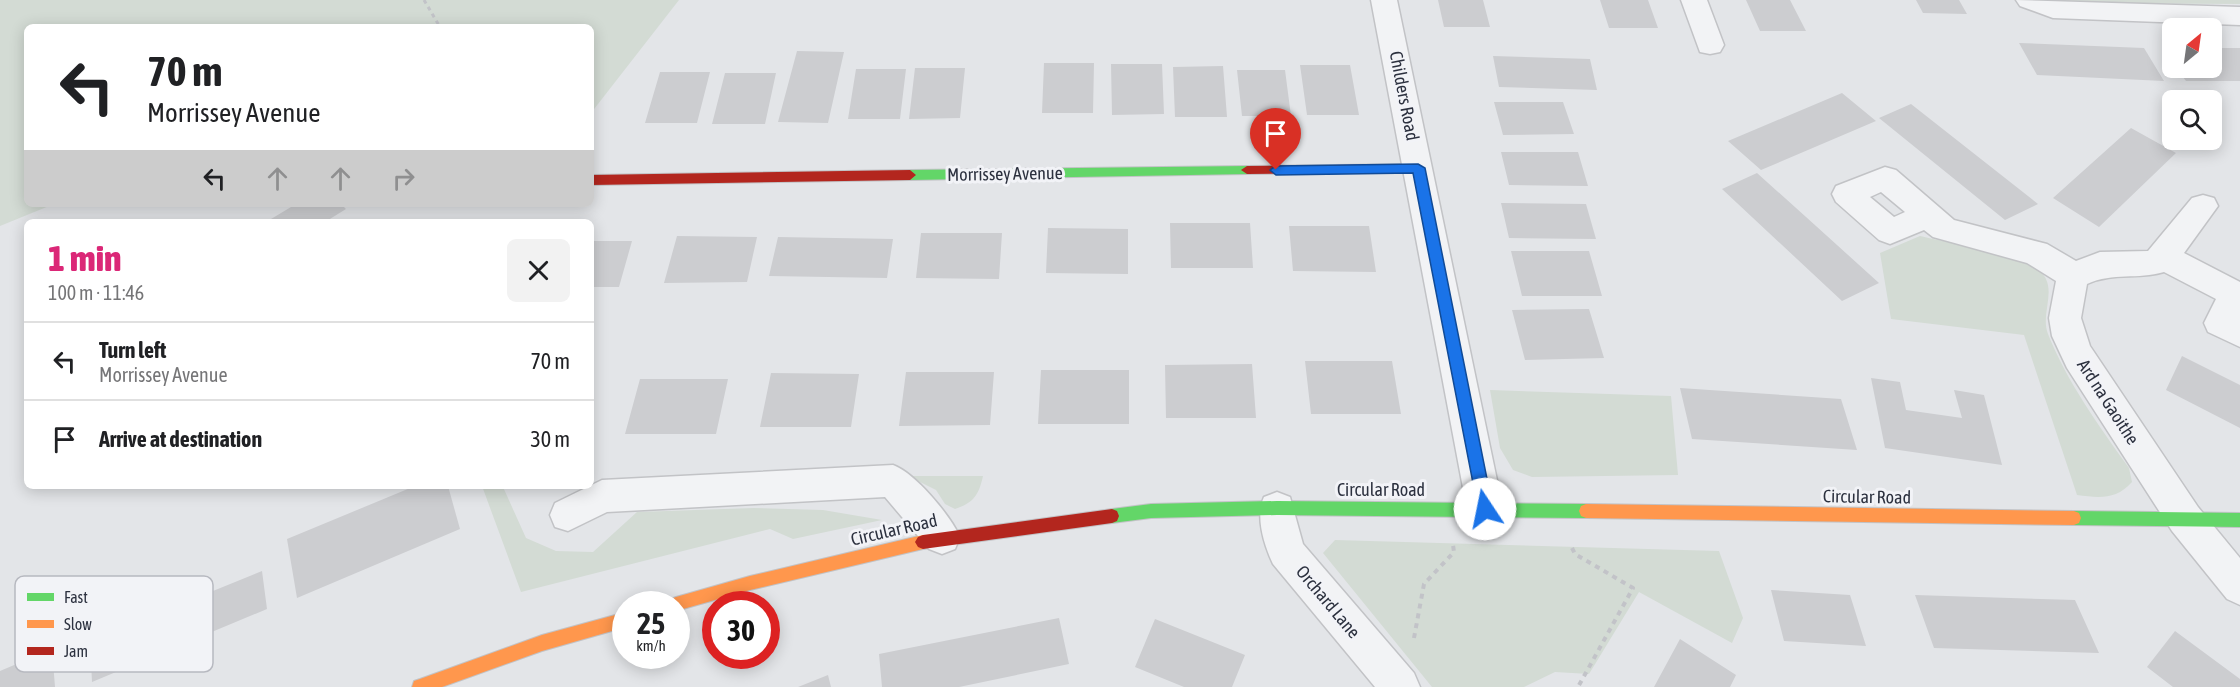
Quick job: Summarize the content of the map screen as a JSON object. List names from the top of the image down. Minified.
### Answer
{"streets":{"main road":["Morrissey Avenue","Circular Road"],"street":["Childers Road","Ard na Gaoithe","Orchard Lane"]},"crossings":[["Childers Road","Morrissey Avenue"],["Childers Road","Circular Road"],["Ard na Gaoithe","Circular Road"],["Circular Road","Orchard Lane"]],"legend":["Fast","Slow","Jam"],"north":"top right","page":{"turn":["70 m","Morrissey Avenue"],"heading":["1 min","100 m · 11:46"],"list":[{"name":"Turn left","note":"Morrissey Avenue","value":"70 m"},{"name":"Arrive at destination","value":"30 m"}],"speed":"25 km/h","limit":"30"}}
